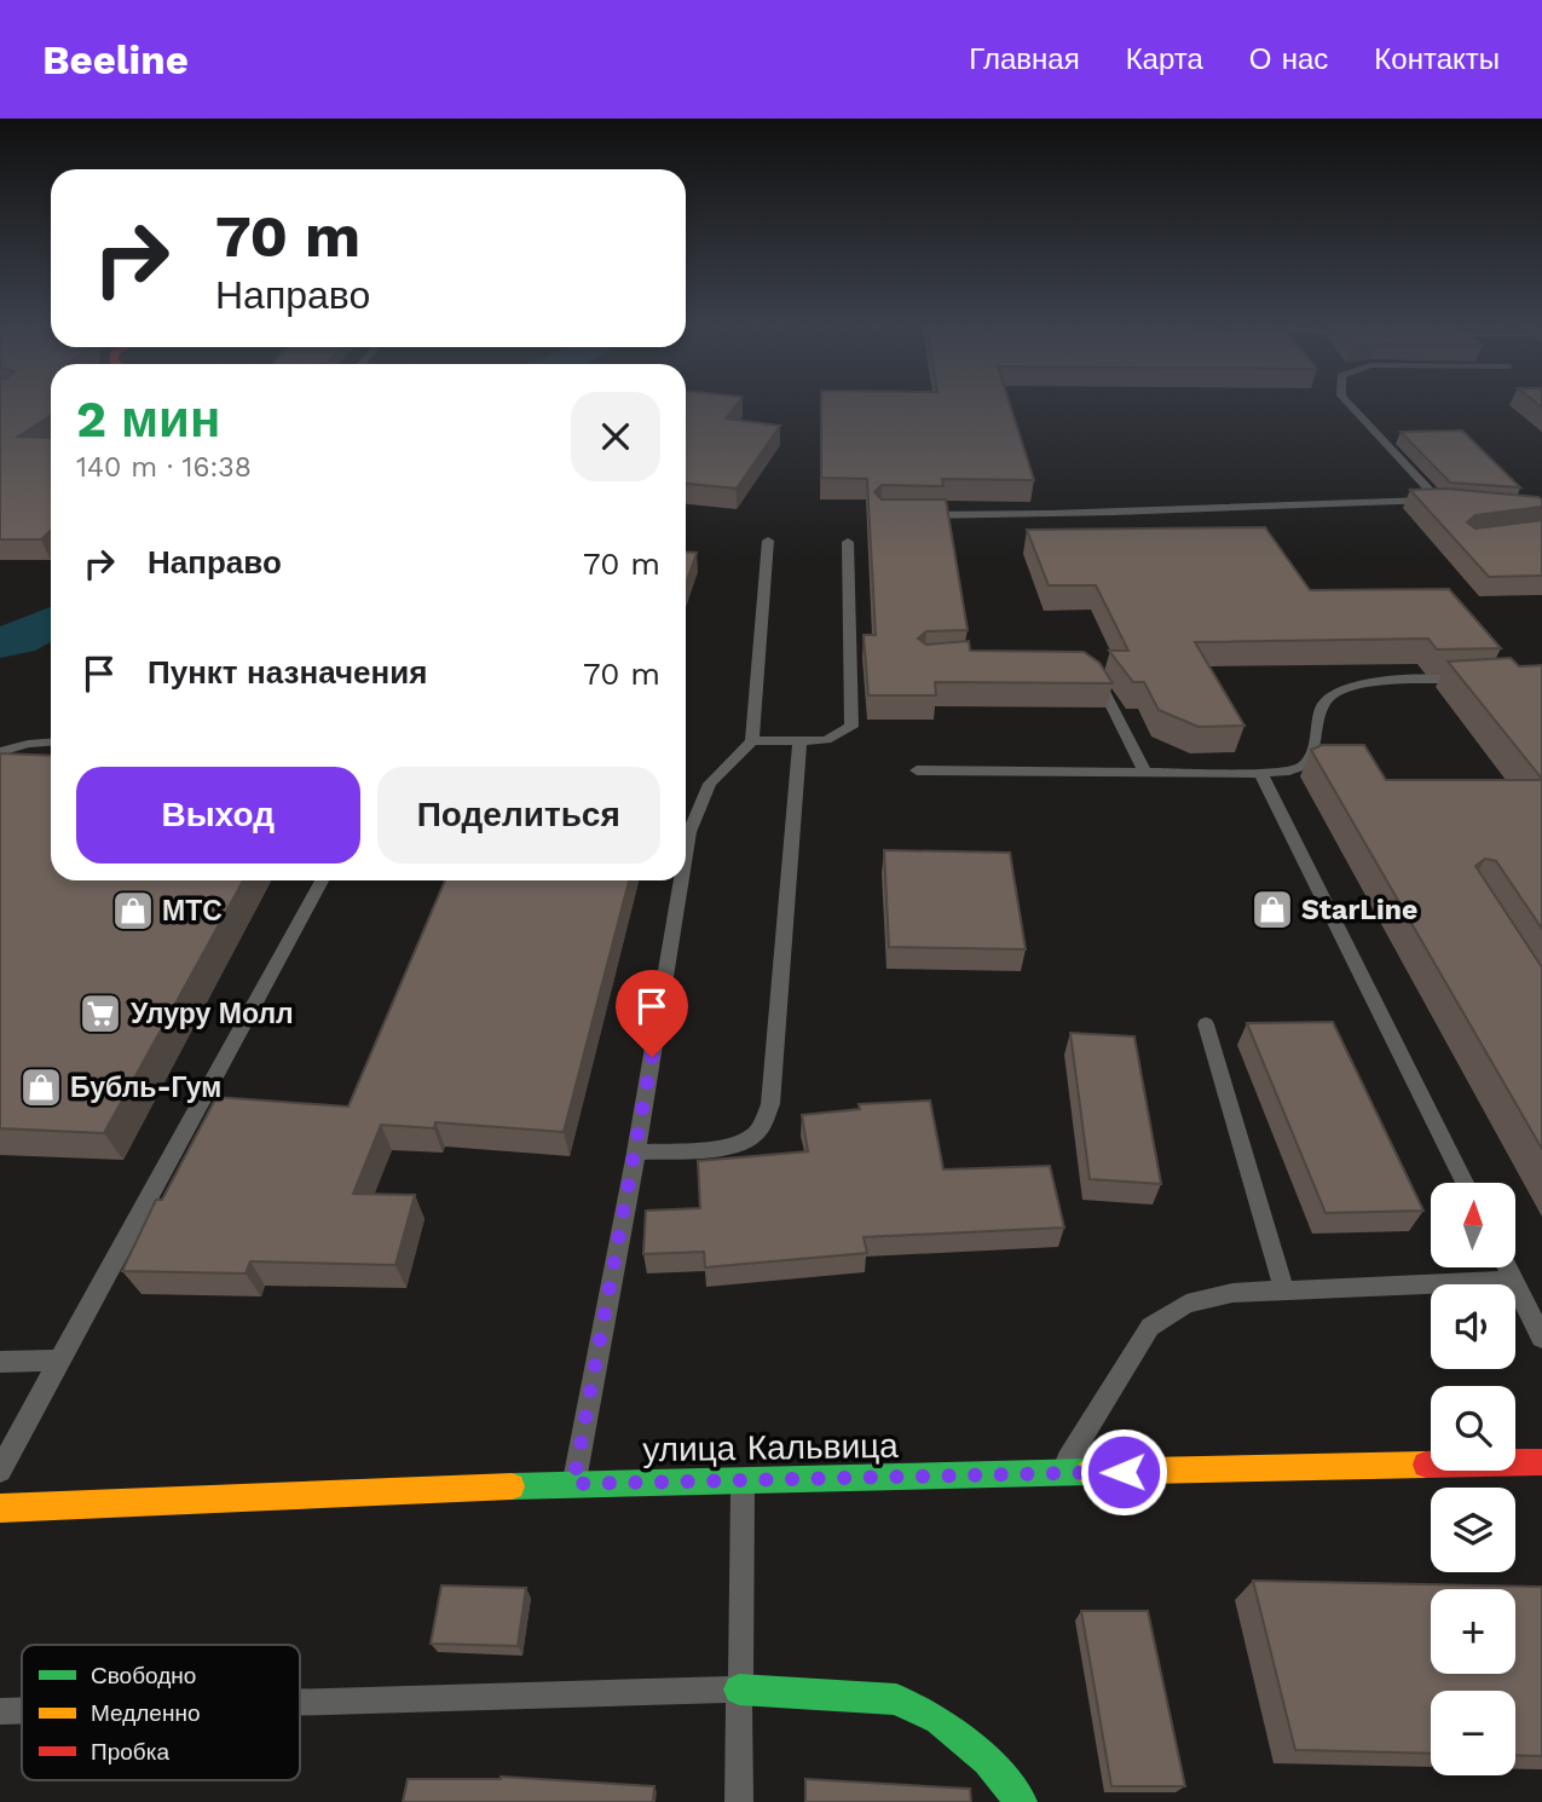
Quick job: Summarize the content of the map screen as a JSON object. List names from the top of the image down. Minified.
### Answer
{"streets":{"street":["улица Кальвица"]},"places":{"shop":["StarLine","МТС","Бубль-Гум"],"supermarket":["Улуру Молл"]},"legend":["Свободно","Медленно","Пробка"],"north":"top","page":{"header":"Beeline","nav":["Главная","Карта","О нас","Контакты"],"turn":["70 m","Направо"],"heading":["2 мин","140 m · 16:38"],"list":[{"name":"Направо","value":"70 m"},{"name":"Пункт назначения","value":"70 m"}],"buttons":["Выход","Поделиться"],"map_buttons":["+","−"]}}
